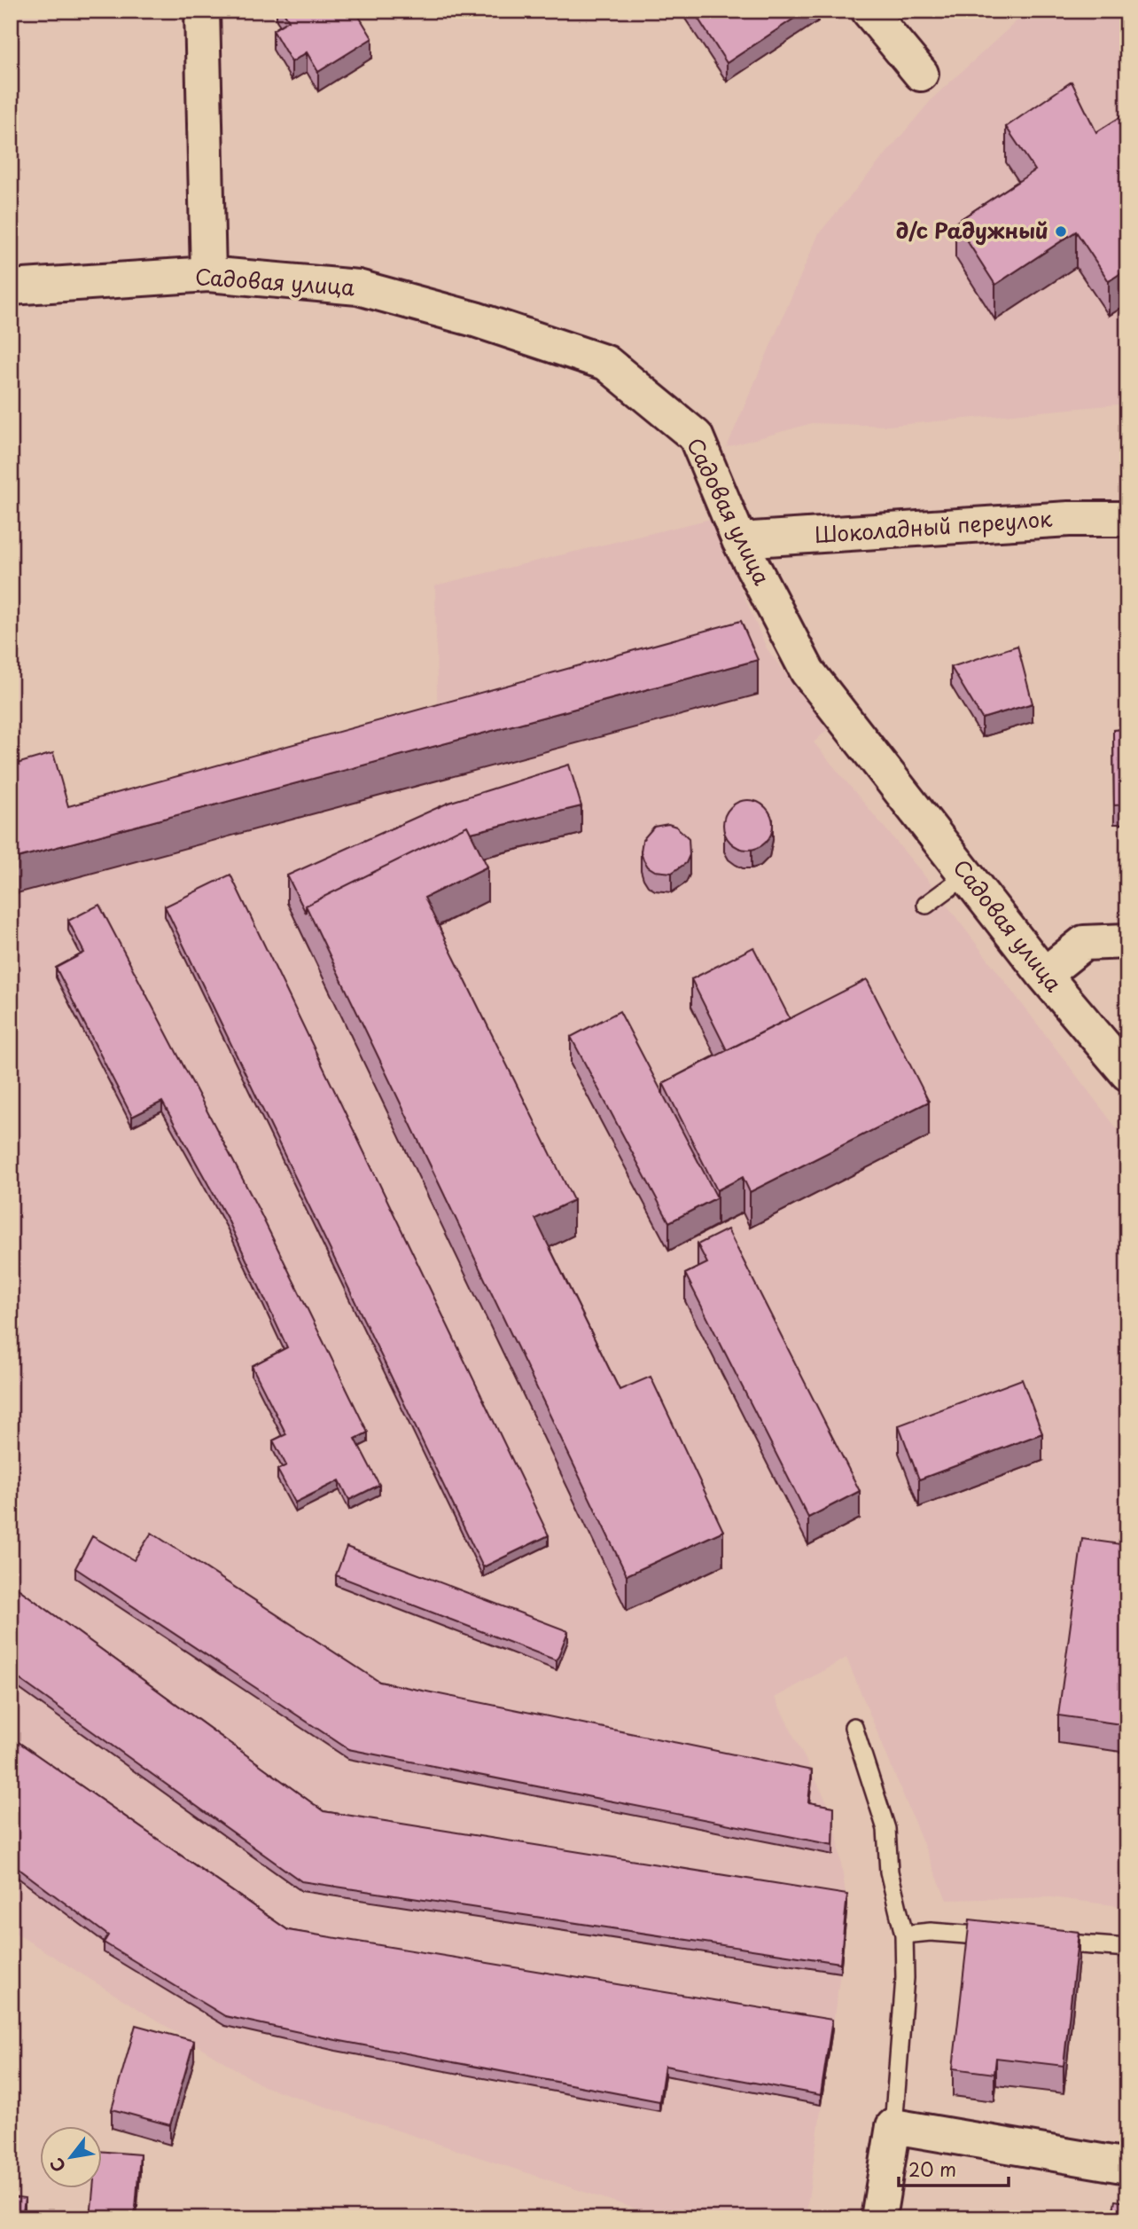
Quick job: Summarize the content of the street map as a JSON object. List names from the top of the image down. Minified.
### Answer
{"streets":{"street":["Садовая улица","Шоколадный переулок"]},"crossings":[["Садовая улица","Шоколадный переулок"]],"places":["д/с Радужный"],"scale_bar":"20 m","north":"bottom left"}
